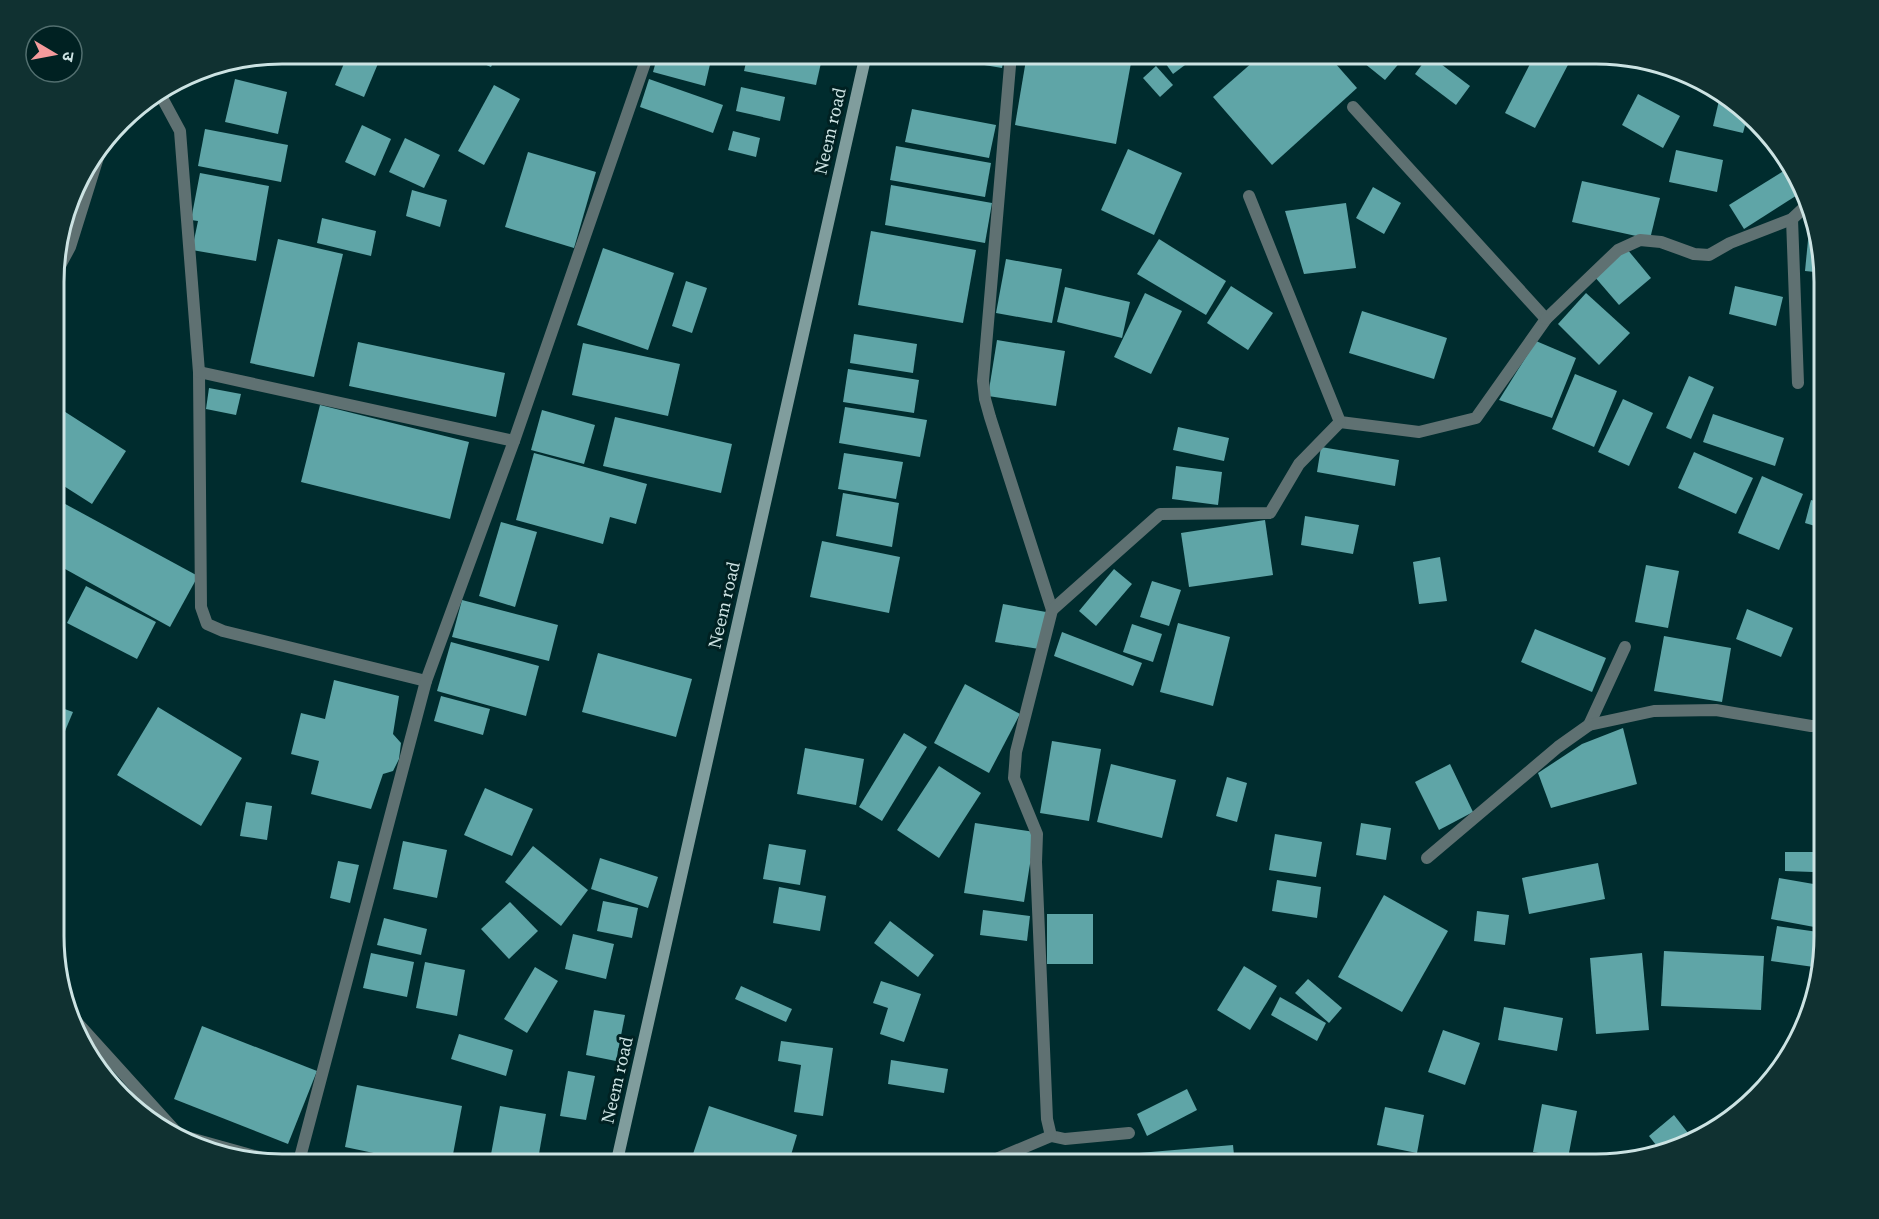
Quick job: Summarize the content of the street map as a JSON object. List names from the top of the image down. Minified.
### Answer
{"streets":{"main road":["Neem road"]},"north":"right"}
